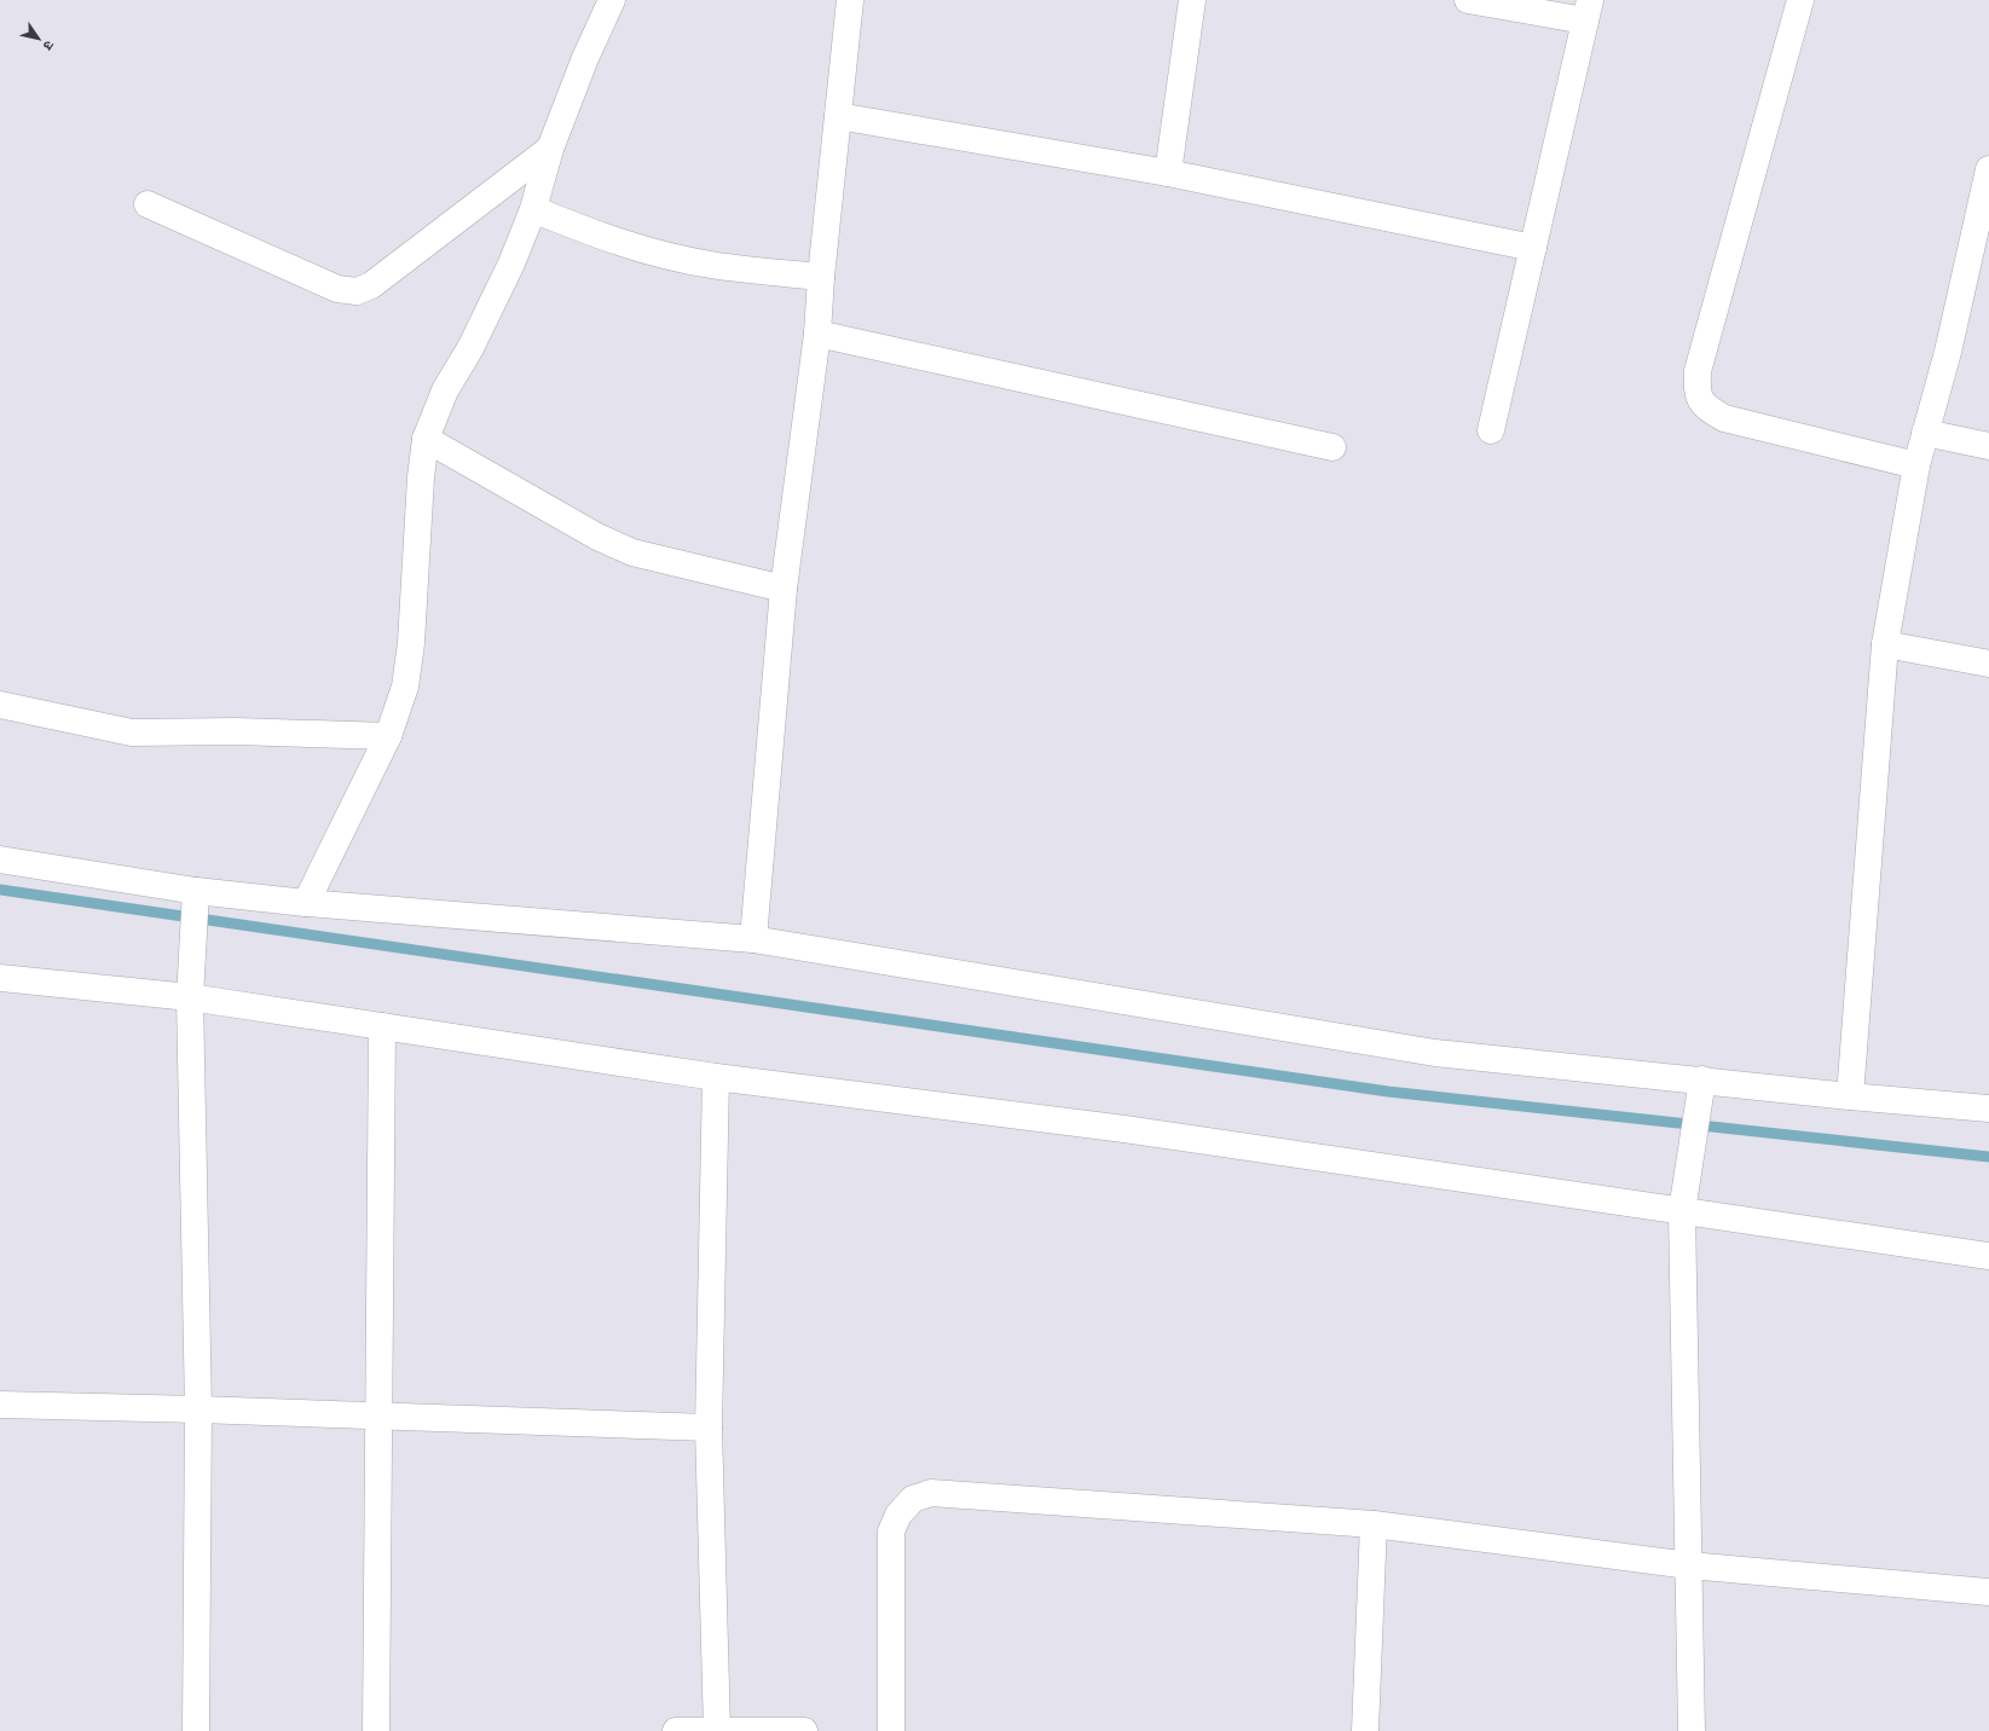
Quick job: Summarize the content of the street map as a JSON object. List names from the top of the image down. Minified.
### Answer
{"north":"bottom right"}
